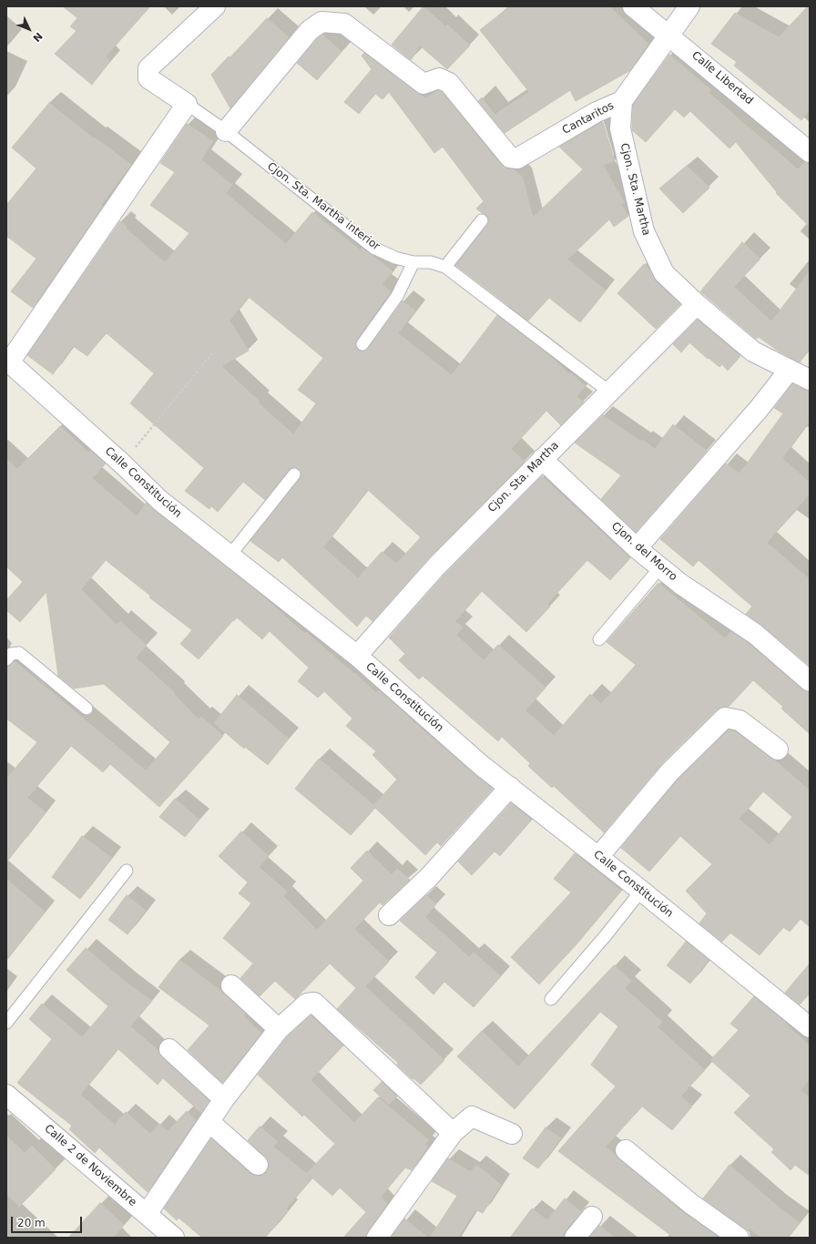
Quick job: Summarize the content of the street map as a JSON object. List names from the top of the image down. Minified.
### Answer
{"streets":{"street":["Calle Libertad","Cantaritos","Cjon. Sta. Martha","Calle Constitución","Cjon. del Morro","Calle 2 de Noviembre"],"lane":["Cjon. Sta. Martha interior"]},"crossings":[["Calle Libertad","Cantaritos"],["Cantaritos","Cjon. Sta. Martha"],["Cantaritos","Cjon. Sta. Martha interior"],["Cjon. Sta. Martha","Cjon. Sta. Martha interior"],["Cjon. Sta. Martha","Calle Constitución"],["Cjon. Sta. Martha","Cjon. del Morro"]],"scale_bar":"20 m","north":"bottom right"}
